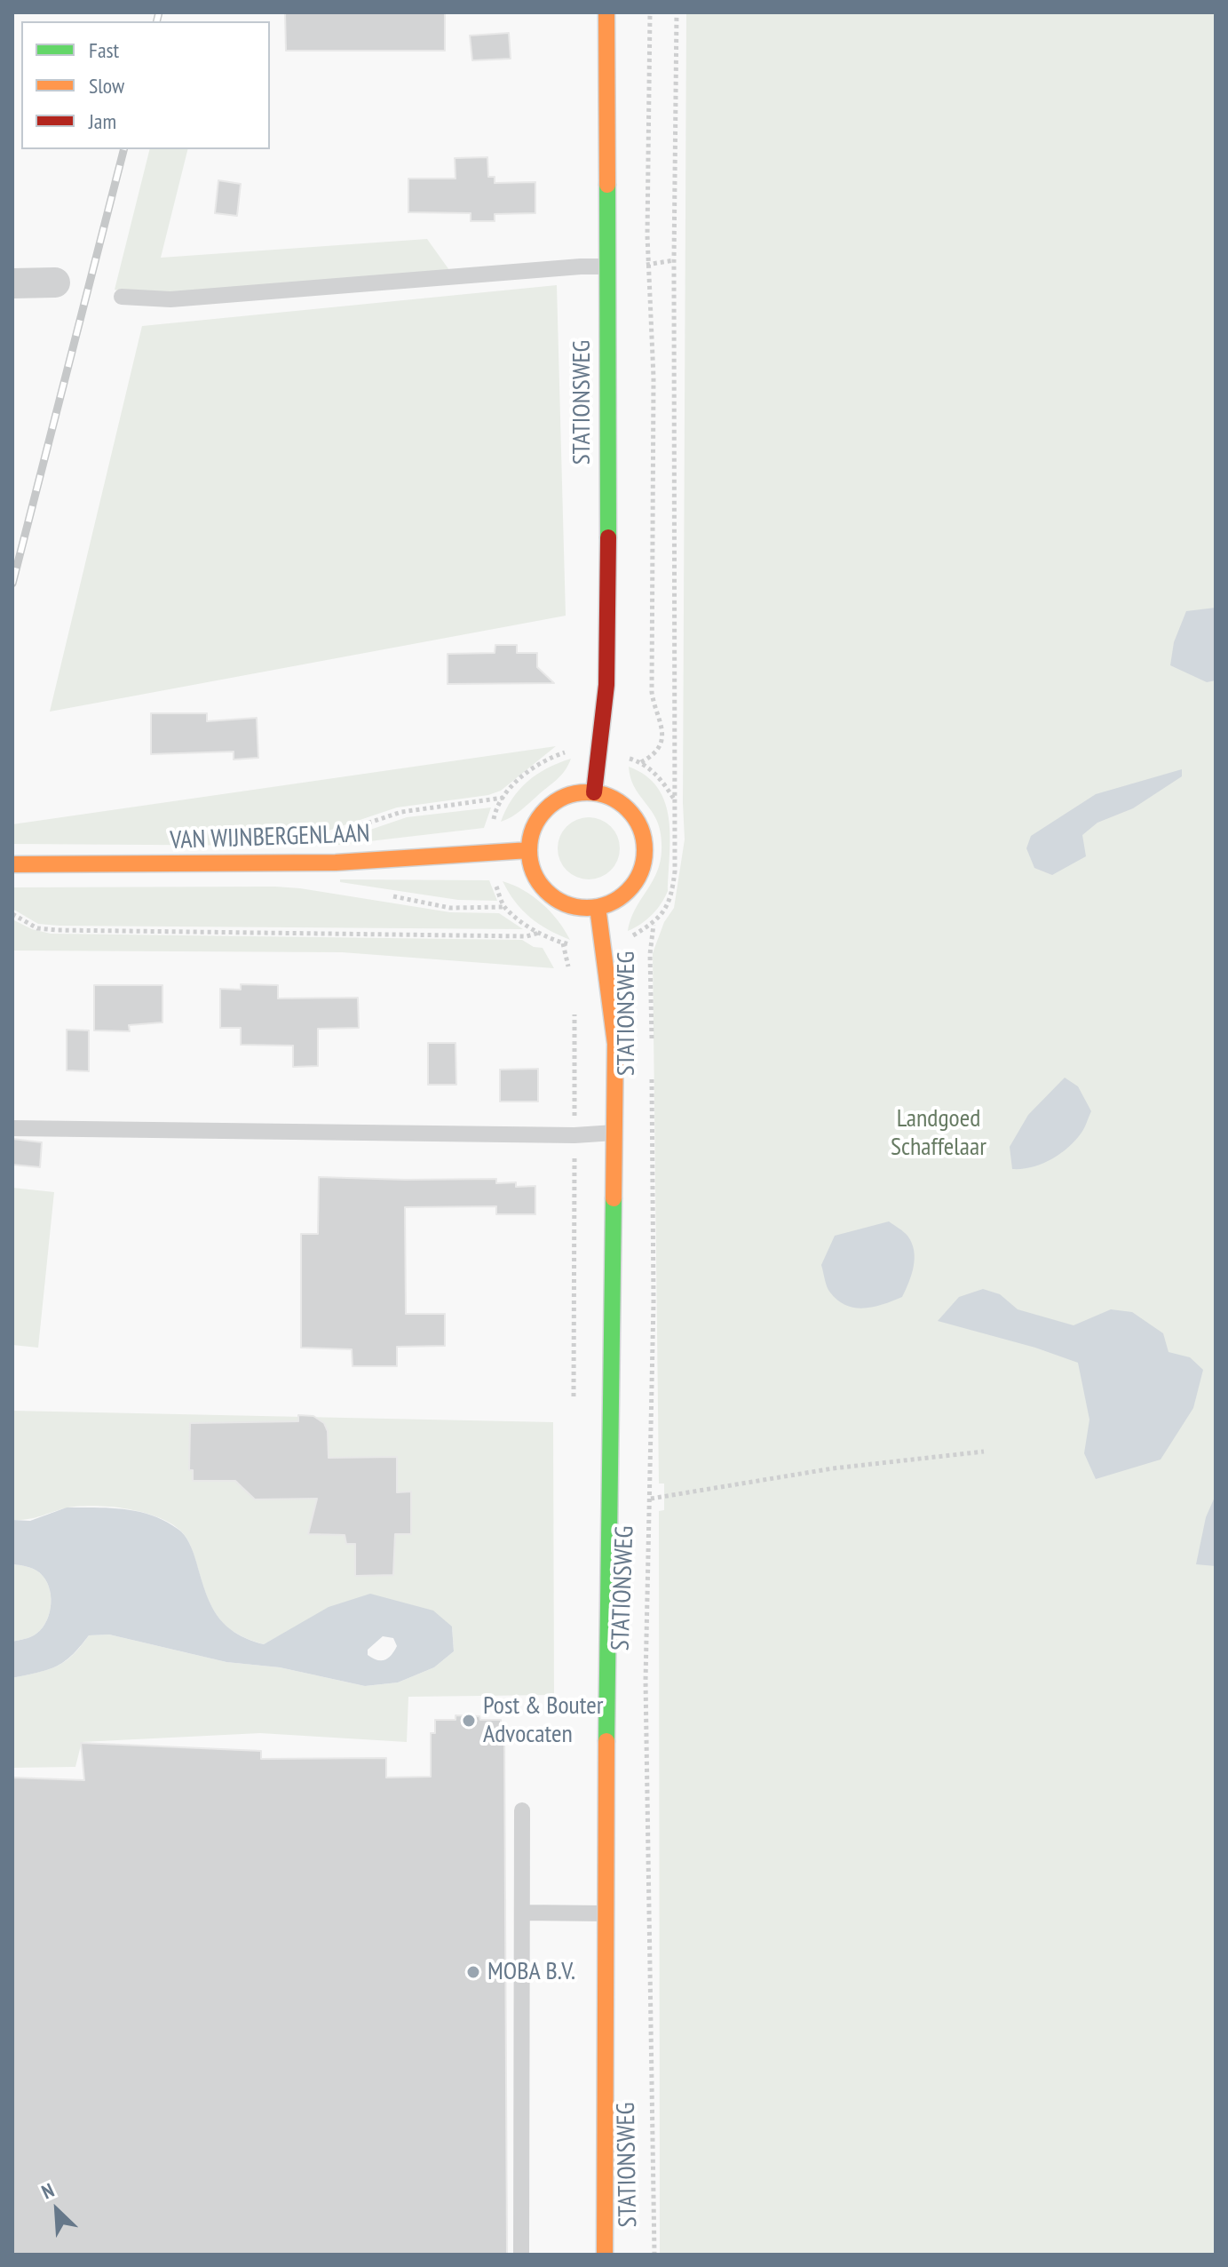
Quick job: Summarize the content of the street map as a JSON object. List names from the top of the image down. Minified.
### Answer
{"streets":{"main road":["STATIONSWEG","VAN WIJNBERGENLAAN"]},"crossings":[["STATIONSWEG","VAN WIJNBERGENLAAN"]],"parks":["Landgoed Schaffelaar"],"places":["Post & Bouter Advocaten","MOBA B.V."],"legend":["Fast","Slow","Jam"],"north":"top left"}
